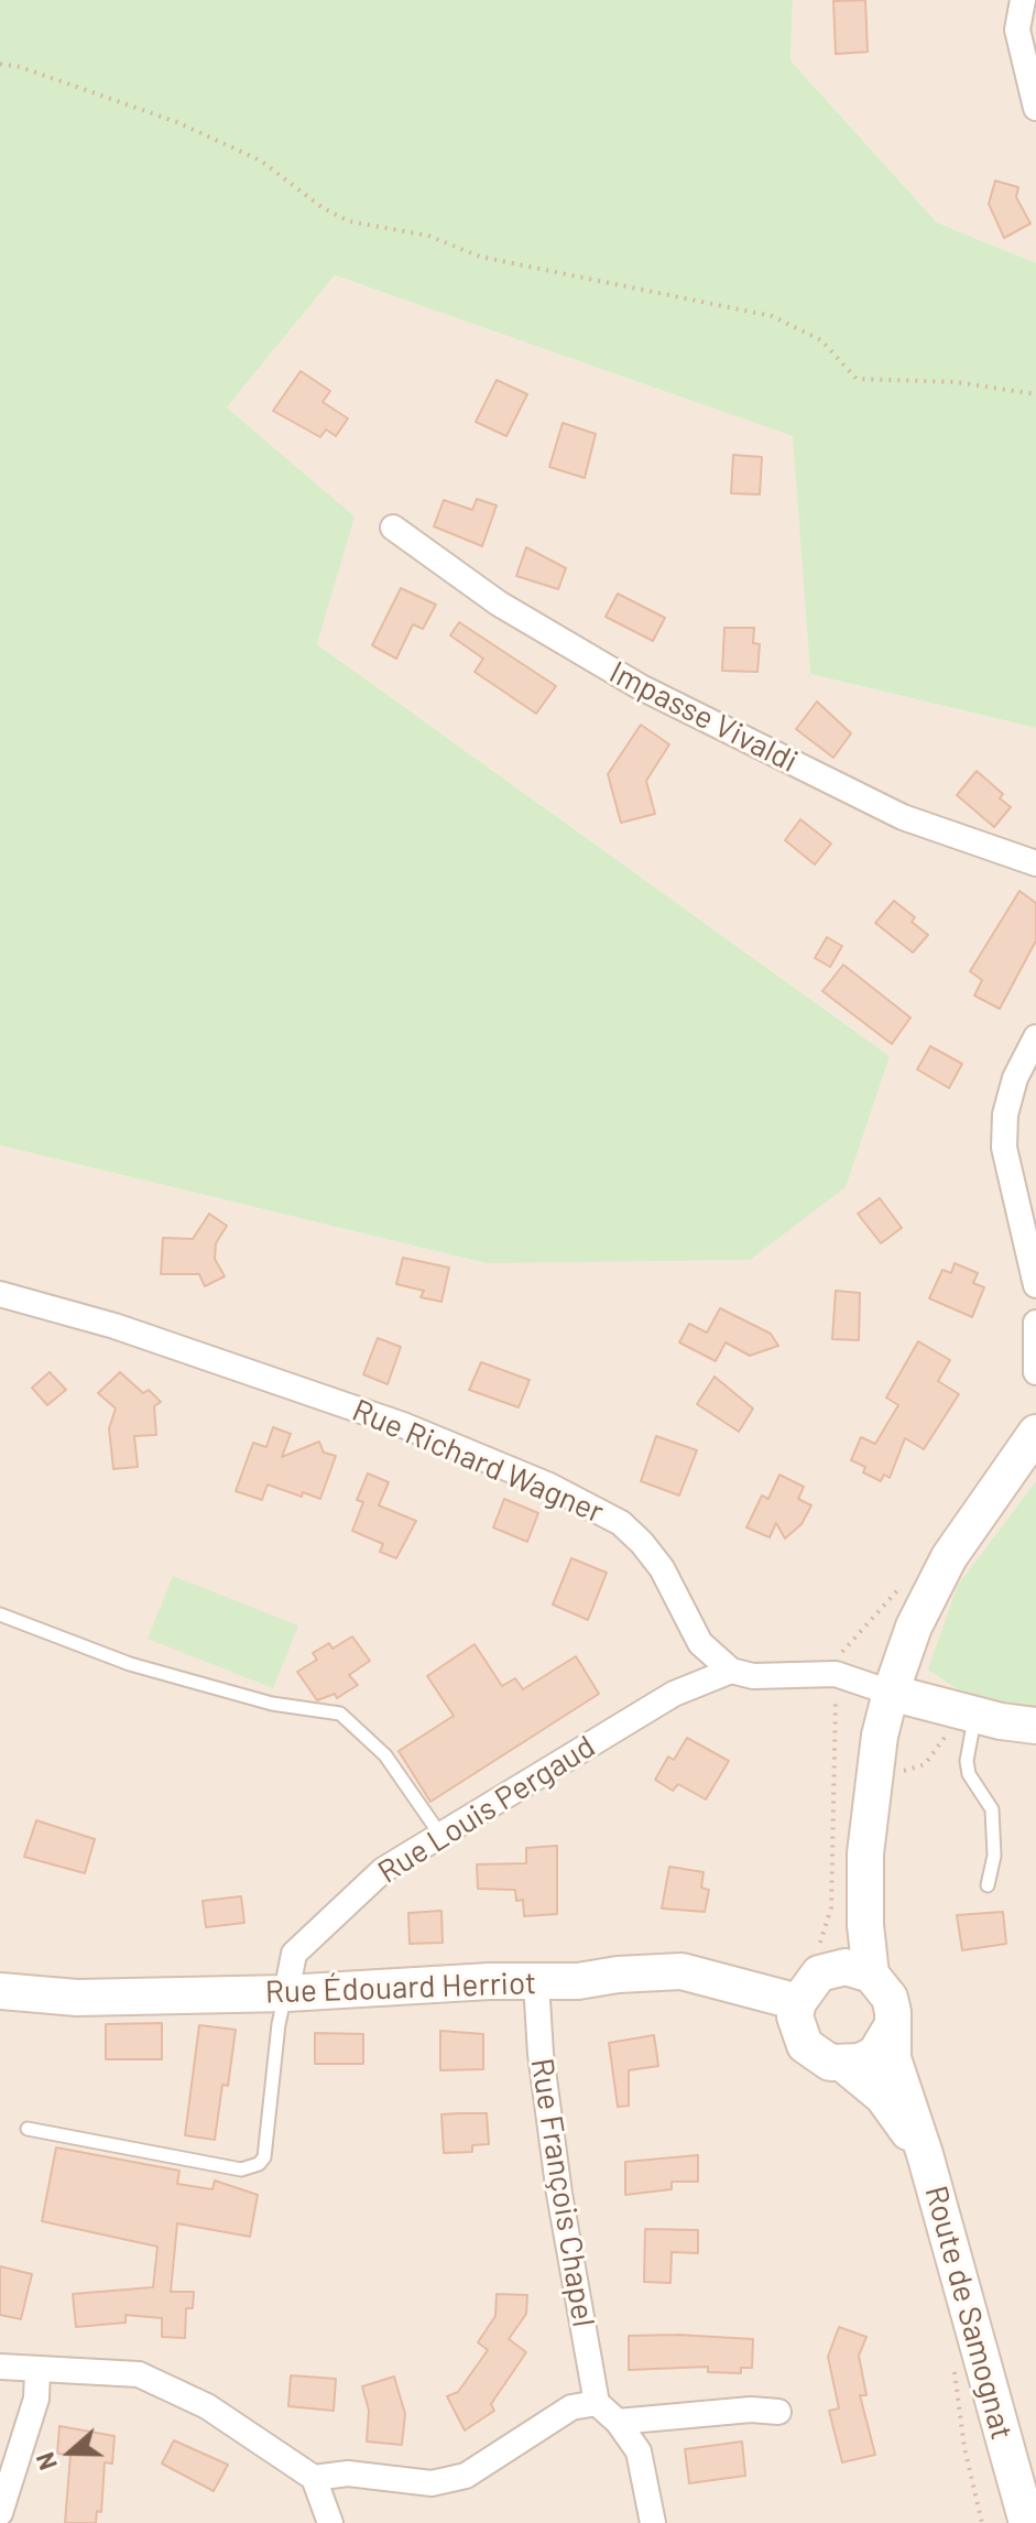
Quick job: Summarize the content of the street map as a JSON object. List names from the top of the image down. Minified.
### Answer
{"streets":{"main road":["Rue Édouard Herriot","Route de Samognat"],"street":["Impasse Vivaldi","Rue Richard Wagner","Rue Louis Pergaud","Rue François Chapel"]},"crossings":[["Rue Richard Wagner","Rue Louis Pergaud"],["Rue Louis Pergaud","Rue Édouard Herriot"],["Rue Édouard Herriot","Rue François Chapel"],["Rue Édouard Herriot","Route de Samognat"]],"north":"left"}
